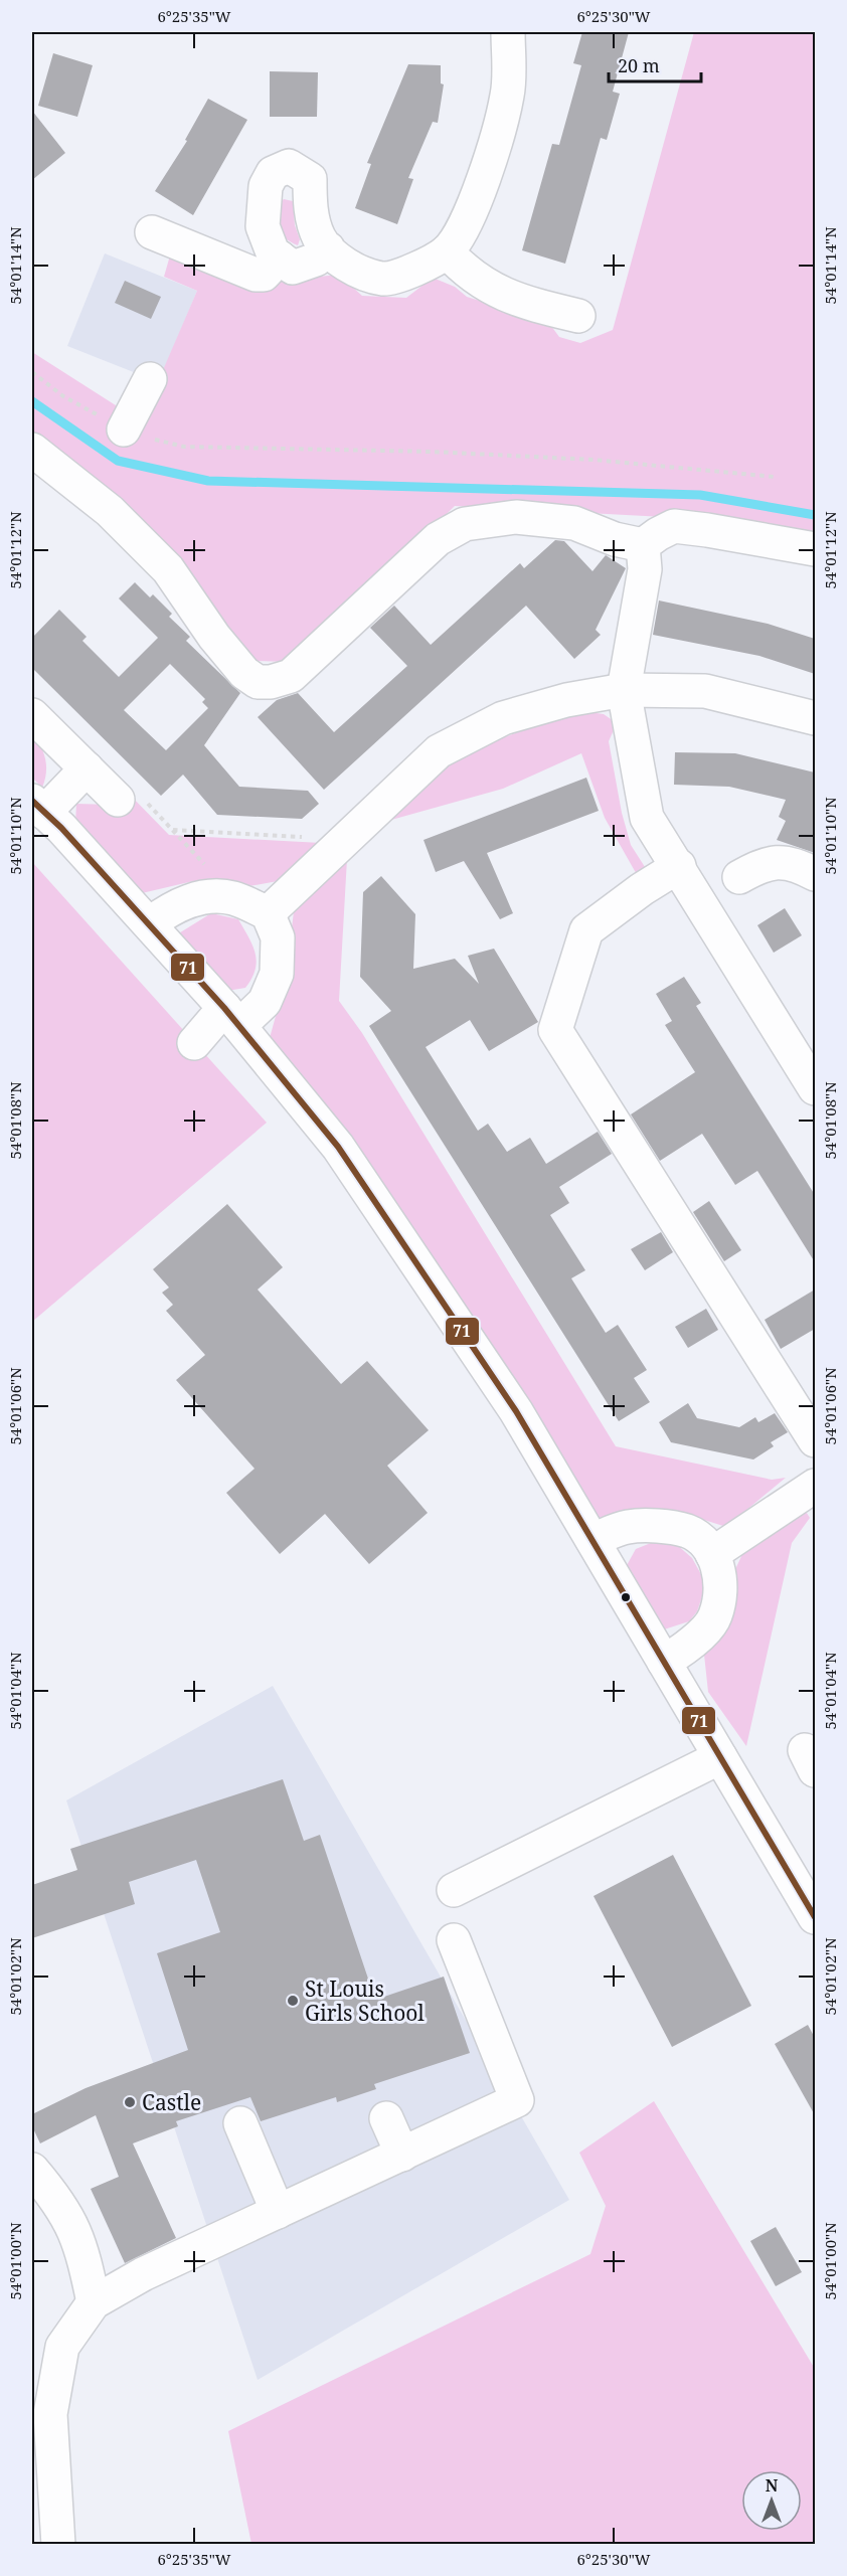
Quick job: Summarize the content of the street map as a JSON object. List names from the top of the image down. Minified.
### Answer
{"places":["St Louis Girls School","Castle"],"lines":["transit line 71"],"scale_bar":"20 m","north":"top","coordinates":["6°25'35\"W","6°25'30\"W","54°01'14\"N","54°01'12\"N","54°01'10\"N","54°01'08\"N","54°01'06\"N","54°01'04\"N","54°01'02\"N","54°01'00\"N"]}
